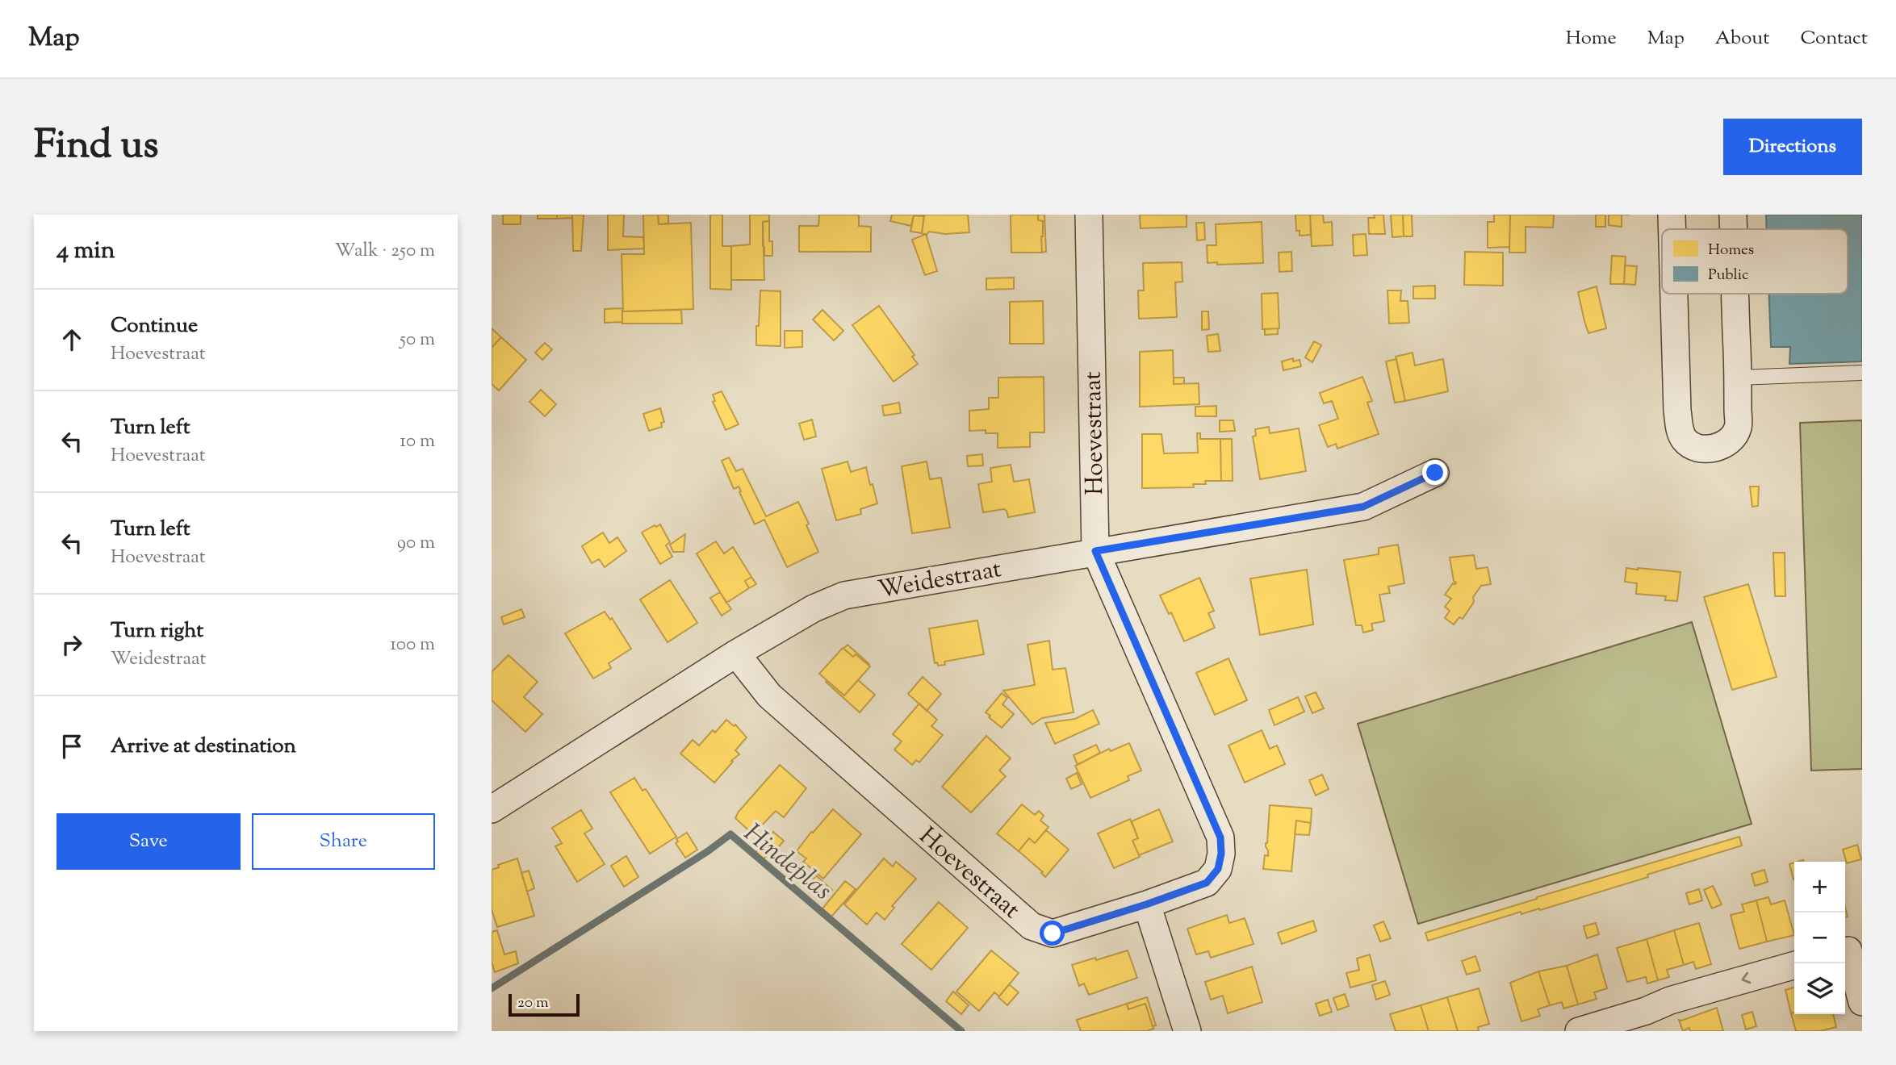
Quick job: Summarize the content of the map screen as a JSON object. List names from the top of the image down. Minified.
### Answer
{"streets":{"street":["Hoevestraat","Weidestraat"]},"crossings":[["Hoevestraat","Weidestraat"]],"water":["Hindeplas"],"legend":["Homes","Public"],"scale_bar":"20 m","page":{"header":"Map","nav":["Home","Map","About","Contact"],"title":"Find us","buttons":["Directions",["Save","Share"]],"heading":["4 min","Walk · 250 m"],"list":[["Continue","Hoevestraat","50 m"],["Turn left","Hoevestraat","10 m"],["Turn left","Hoevestraat","90 m"],["Turn right","Weidestraat","100 m"],"Arrive at destination"],"map_buttons":["+","−"],"scale":"20 m"}}
